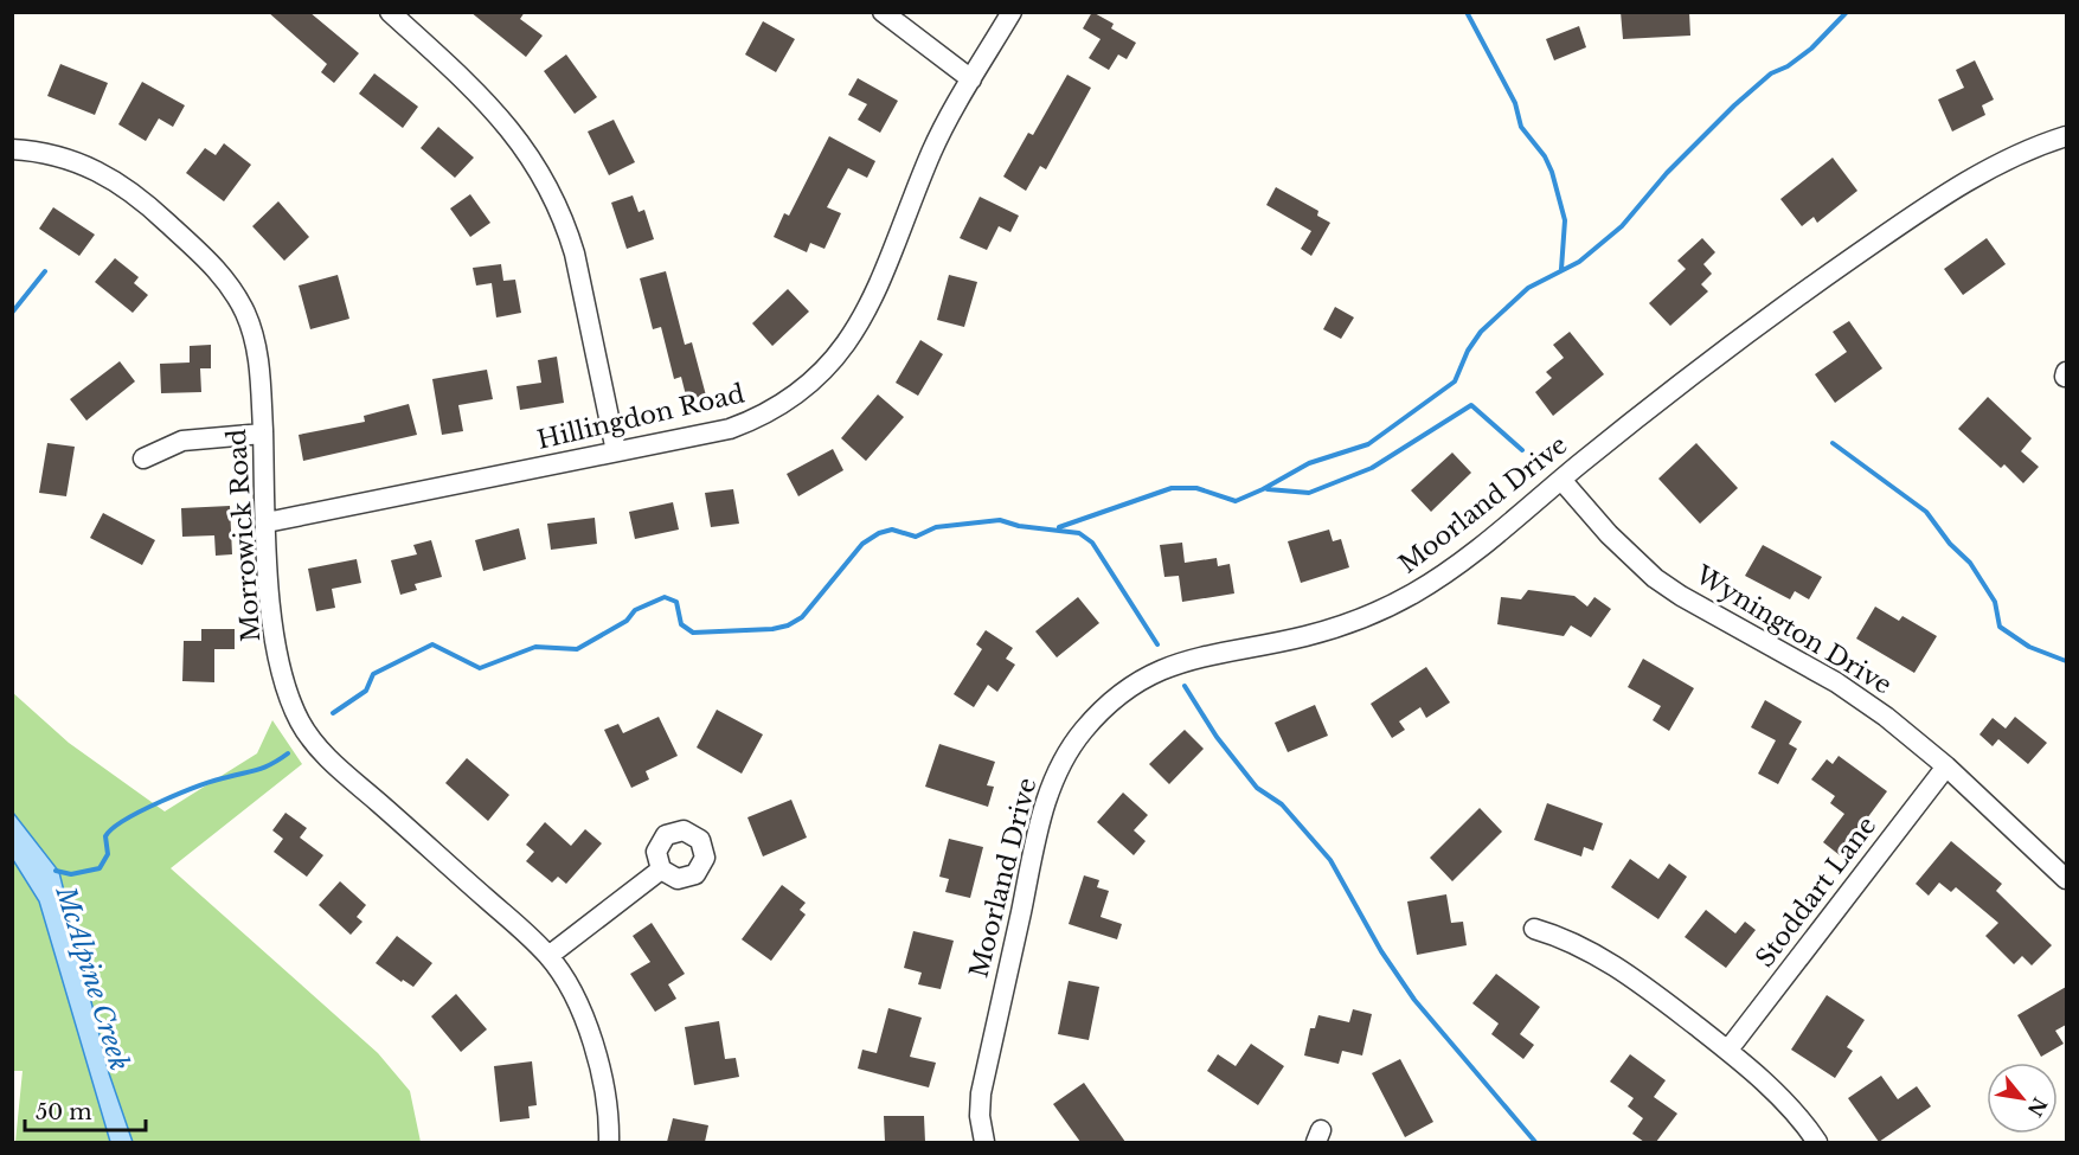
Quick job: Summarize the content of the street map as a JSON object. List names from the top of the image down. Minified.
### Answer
{"streets":{"street":["Hillingdon Road","Moorland Drive","Morrowick Road","Wynington Drive","Stoddart Lane"]},"crossings":[["Hillingdon Road","Morrowick Road"],["Moorland Drive","Wynington Drive"],["Wynington Drive","Stoddart Lane"]],"water":["McAlpine Creek"],"scale_bar":"50 m","north":"bottom right"}
